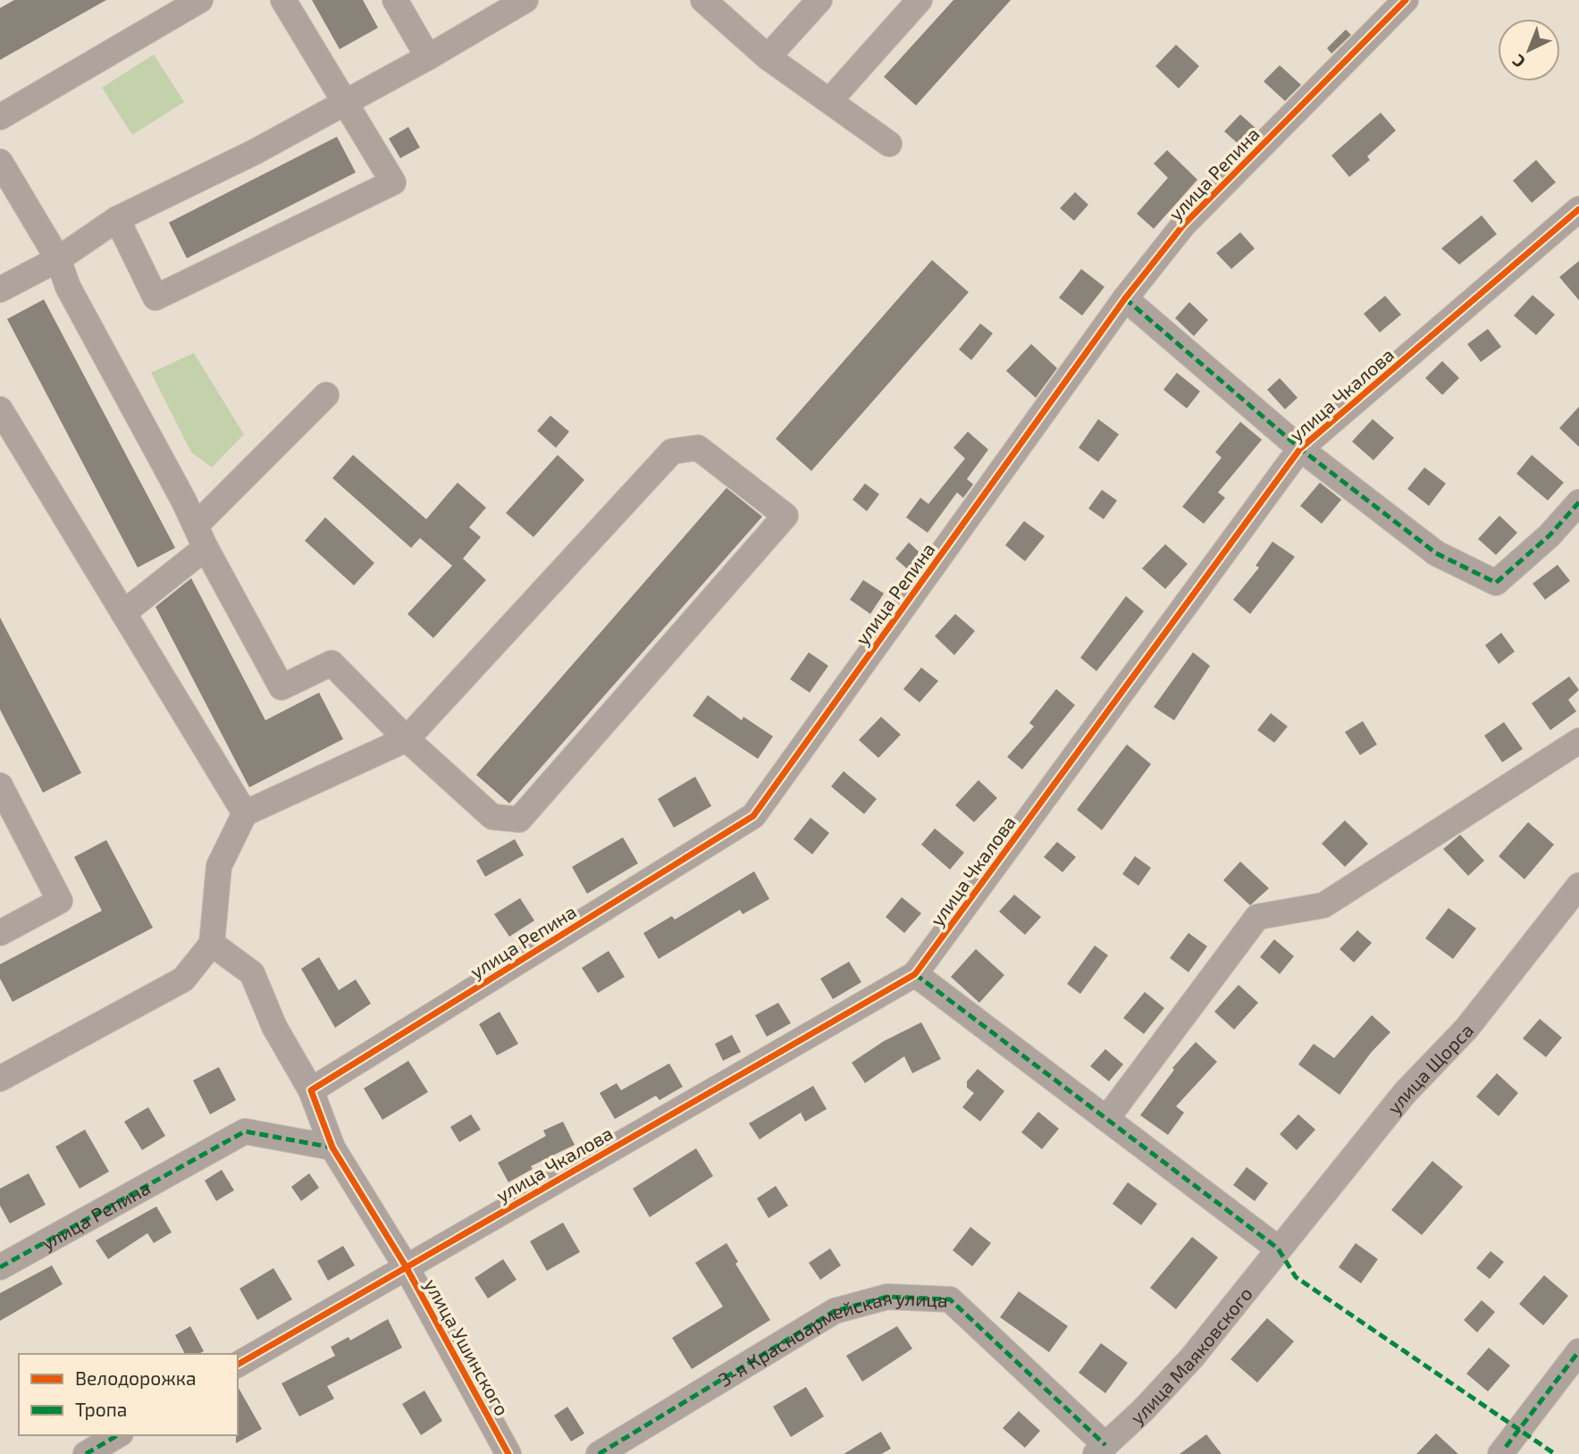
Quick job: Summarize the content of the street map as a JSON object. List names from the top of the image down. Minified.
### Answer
{"streets":{"street":["улица Репина","улица Чкалова","улица Щорса","3-я Красноармейская улица","улица Ушинского","улица Маяковского"]},"crossings":[["улица Репина","улица Ушинского"],["улица Чкалова","улица Ушинского"],["улица Щорса","улица Маяковского"],["3-я Красноармейская улица","улица Маяковского"]],"legend":["Велодорожка","Тропа"],"north":"bottom left"}
